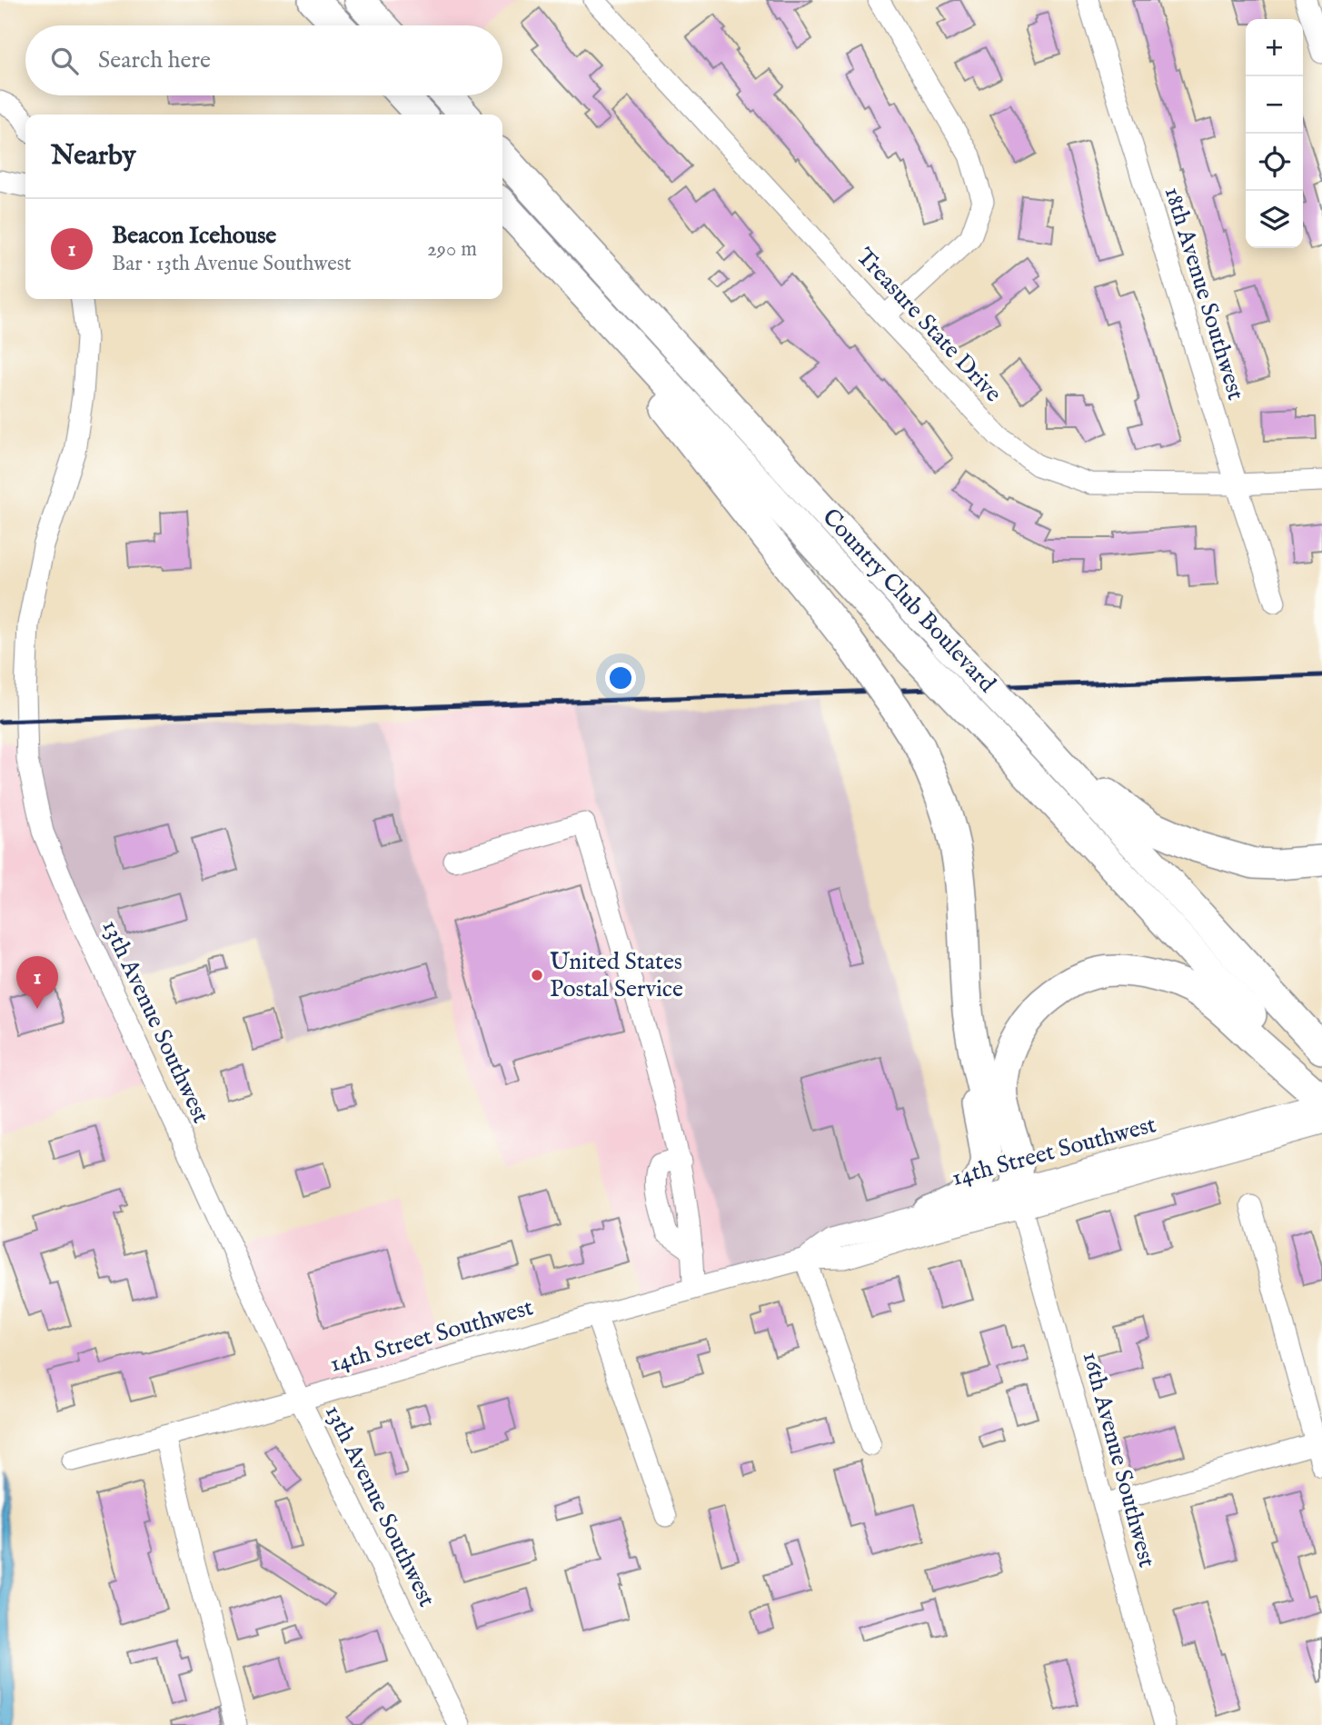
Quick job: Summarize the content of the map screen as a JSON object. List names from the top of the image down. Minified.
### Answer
{"streets":{"highway":["Country Club Boulevard"],"street":["18th Avenue Southwest","Treasure State Drive","13th Avenue Southwest","14th Street Southwest","16th Avenue Southwest"]},"crossings":[["18th Avenue Southwest","Treasure State Drive"],["13th Avenue Southwest","14th Street Southwest"],["14th Street Southwest","16th Avenue Southwest"]],"places":["United States Postal Service"],"page":{"map_buttons":["+","−"],"search":"Search here","heading":"Nearby","list":[{"mark":"1","name":"Beacon Icehouse","note":"Bar · 13th Avenue Southwest","value":"290 m"}],"pins":"1"}}
